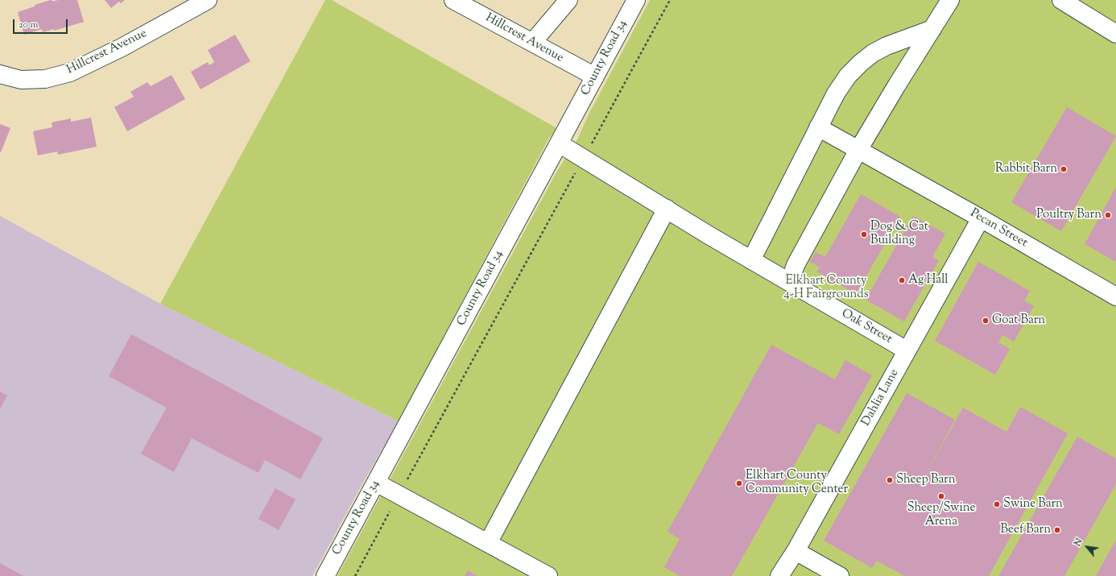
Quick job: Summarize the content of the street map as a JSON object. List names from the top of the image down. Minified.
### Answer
{"streets":{"street":["Hillcrest Avenue","County Road 34","Pecan Street","Oak Street","Dahlia Lane"]},"crossings":[["Hillcrest Avenue","County Road 34"],["County Road 34","Oak Street"],["Pecan Street","Dahlia Lane"],["Oak Street","Dahlia Lane"]],"parks":["Elkhart County 4-H Fairgrounds"],"places":["Rabbit Barn","Poultry Barn","Dog & Cat Building","Ag Hall","Goat Barn","Sheep Barn","Elkhart County Community Center","Sheep/Swine Arena","Swine Barn","Beef Barn"],"scale_bar":"20 m","north":"top left"}
